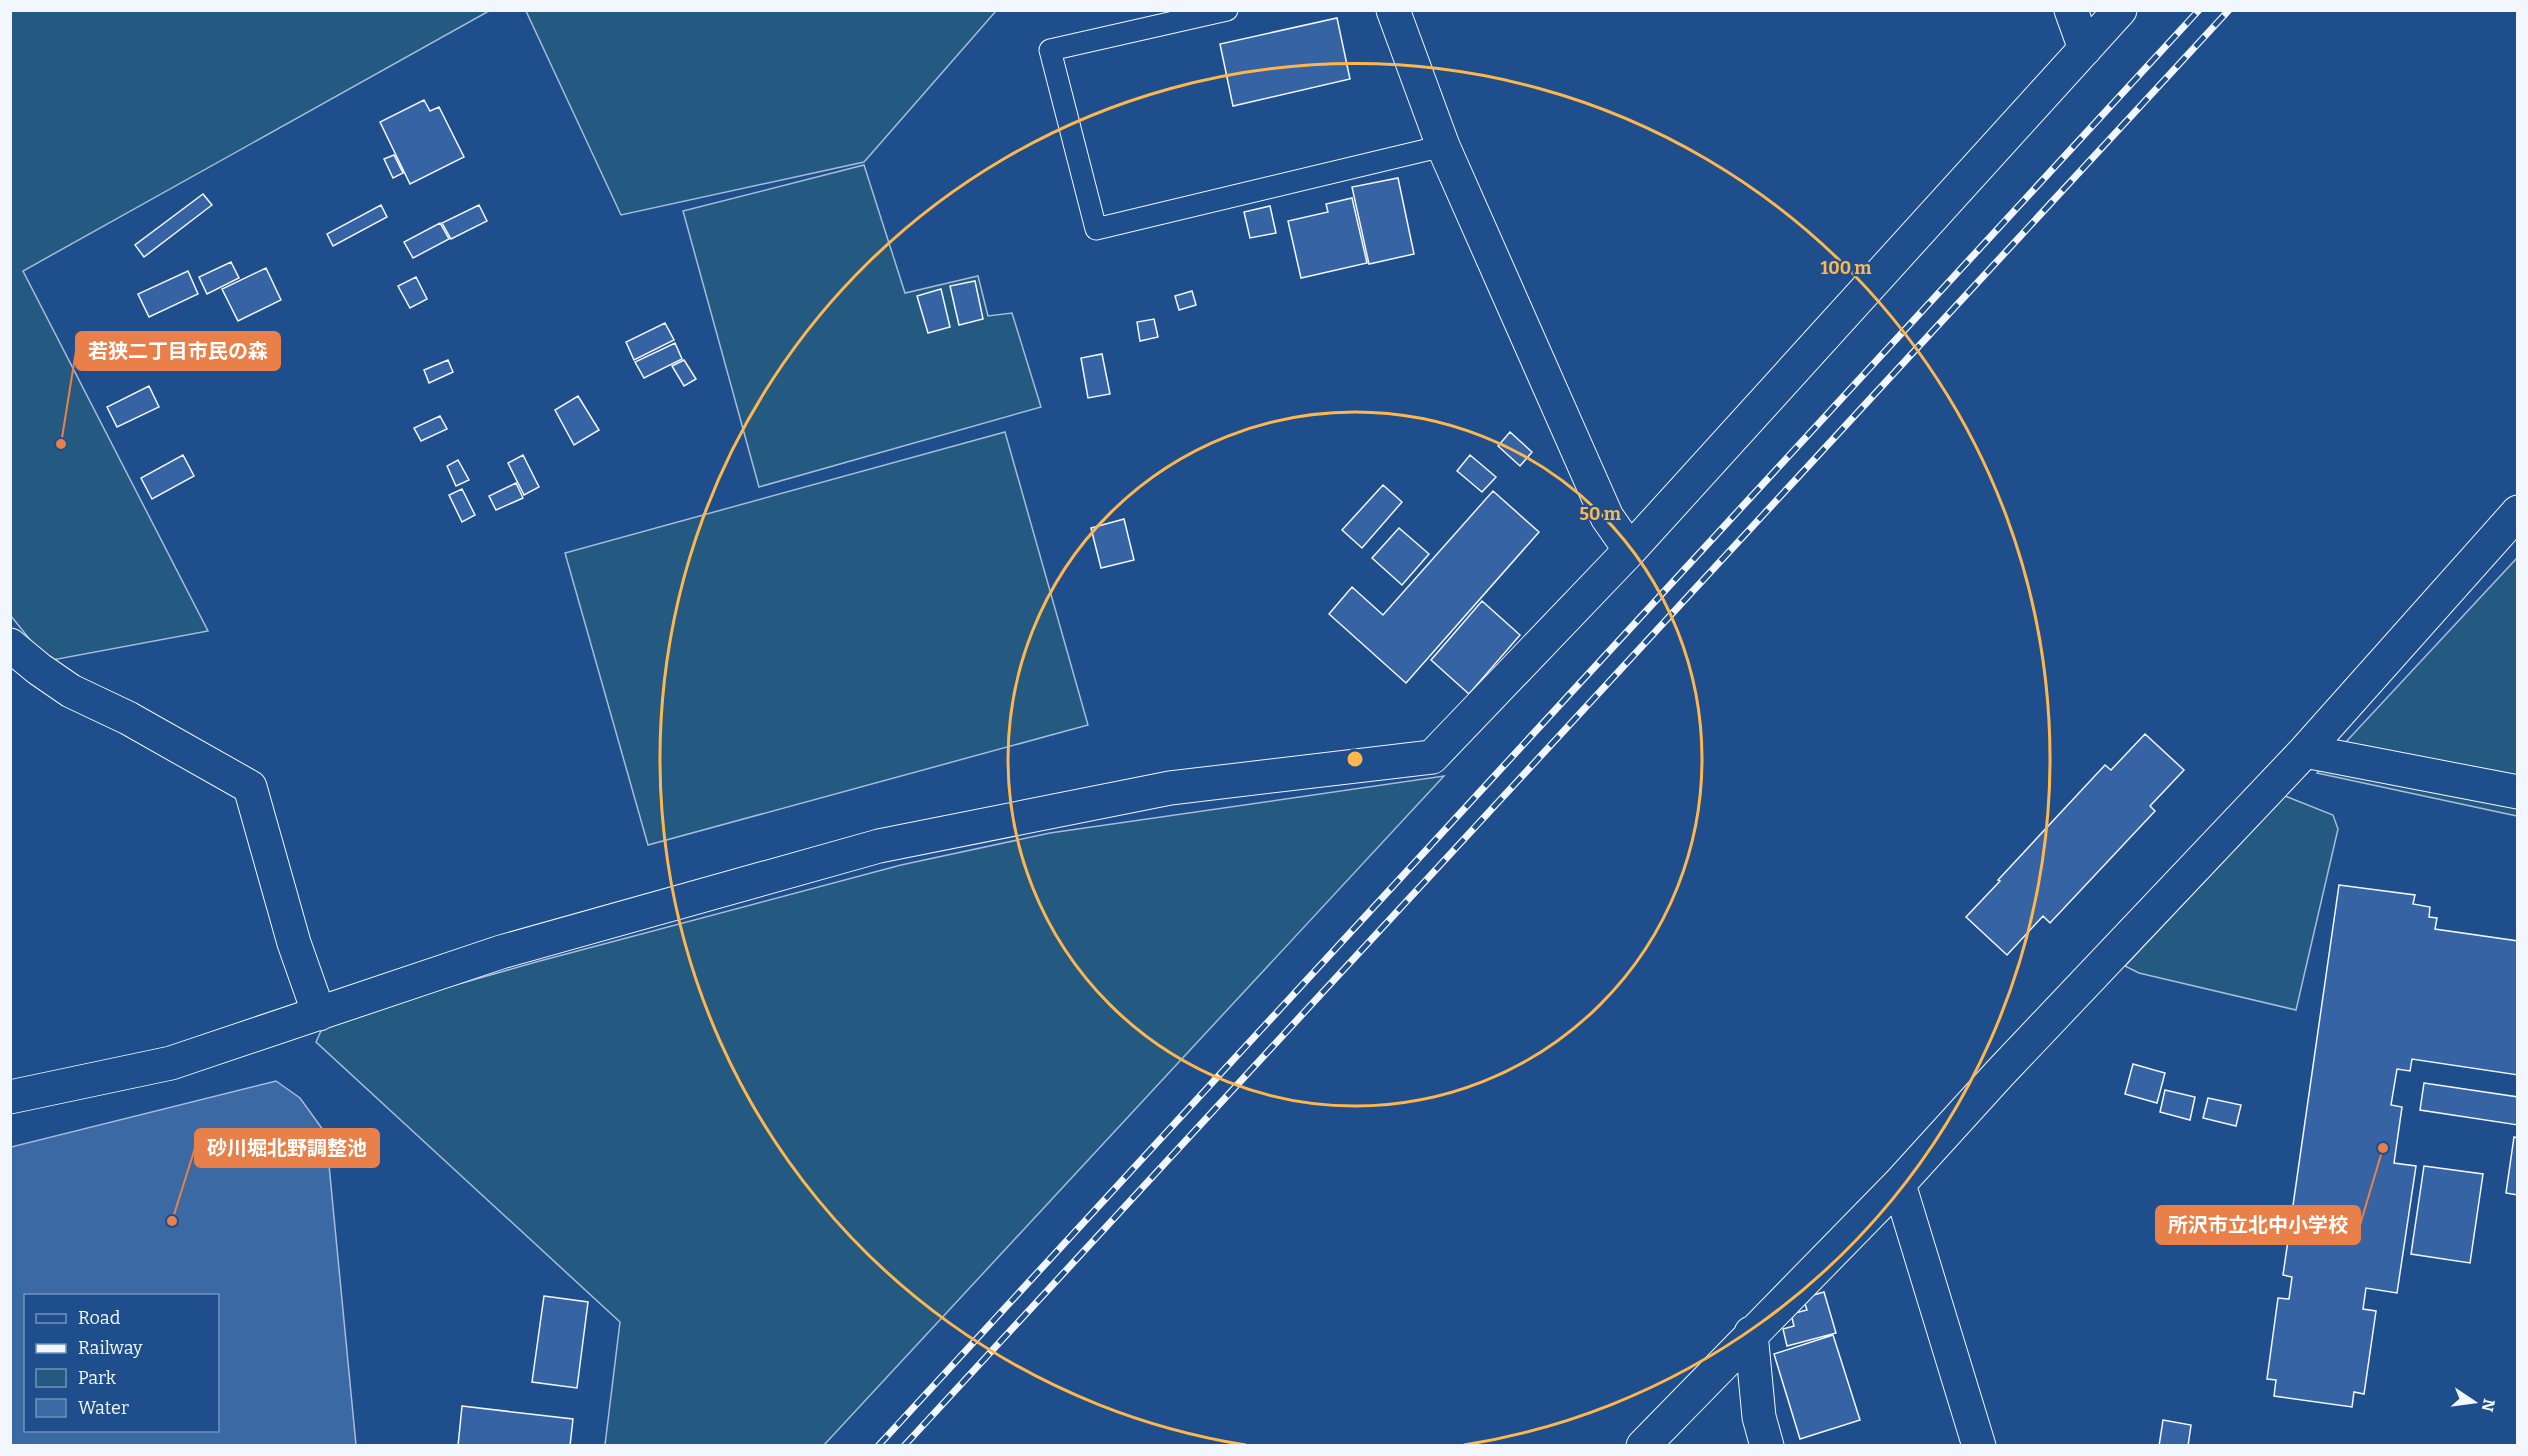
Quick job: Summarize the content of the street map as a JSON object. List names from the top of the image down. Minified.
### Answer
{"places":["若狭二丁目市民の森","所沢市立北中小学校","砂川堀北野調整池"],"legend":["Road","Railway","Park","Water"],"north":"right","rings":["100 m","50 m"]}
